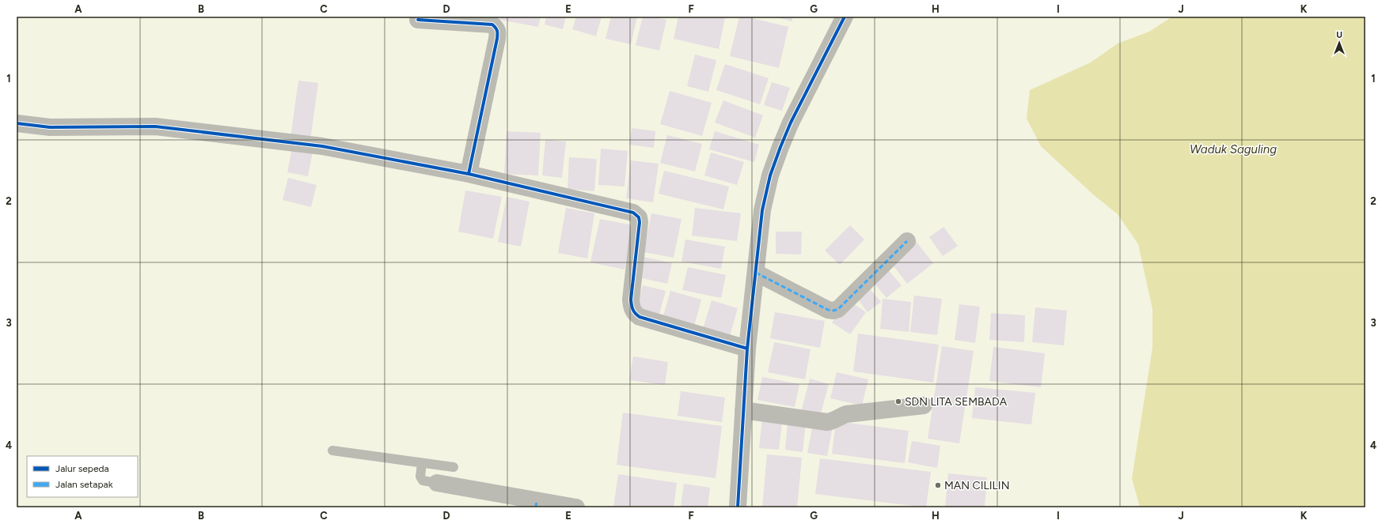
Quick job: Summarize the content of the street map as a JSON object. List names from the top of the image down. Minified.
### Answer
{"water":["Waduk Saguling"],"places":["SDN LITA SEMBADA","MAN CILILIN"],"legend":["Jalur sepeda","Jalan setapak"],"north":"top","grid":{"columns":["A","B","C","D","E","F","G","H","I","J","K"],"rows":["1","2","3","4"]}}
